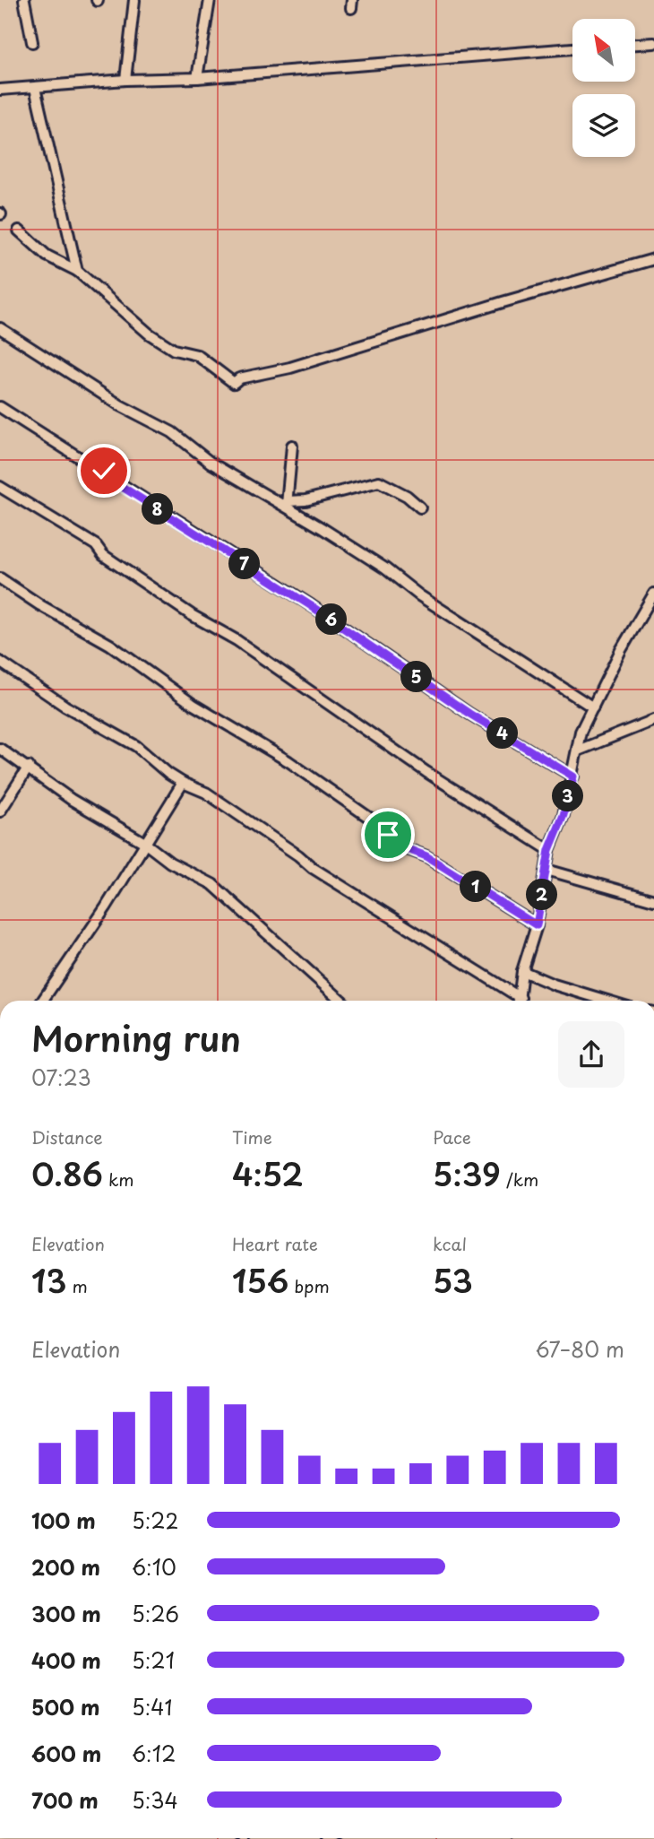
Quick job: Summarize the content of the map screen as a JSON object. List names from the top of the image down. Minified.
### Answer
{"north":"top left","page":{"pins":["8","7","6","5","4","3","1","2"],"heading":["Morning run","07:23"],"stats":[["Distance","0.86 km"],["Time","4:52"],["Pace","5:39 /km"],["Elevation","13 m"],["Heart rate","156 bpm"],["kcal","53"]],"chart":["Elevation","67–80 m"],"list":[{"name":"100 m","note":"5:22"},{"name":"200 m","note":"6:10"},{"name":"300 m","note":"5:26"},{"name":"400 m","note":"5:21"},{"name":"500 m","note":"5:41"},{"name":"600 m","note":"6:12"},{"name":"700 m","note":"5:34"}]}}
